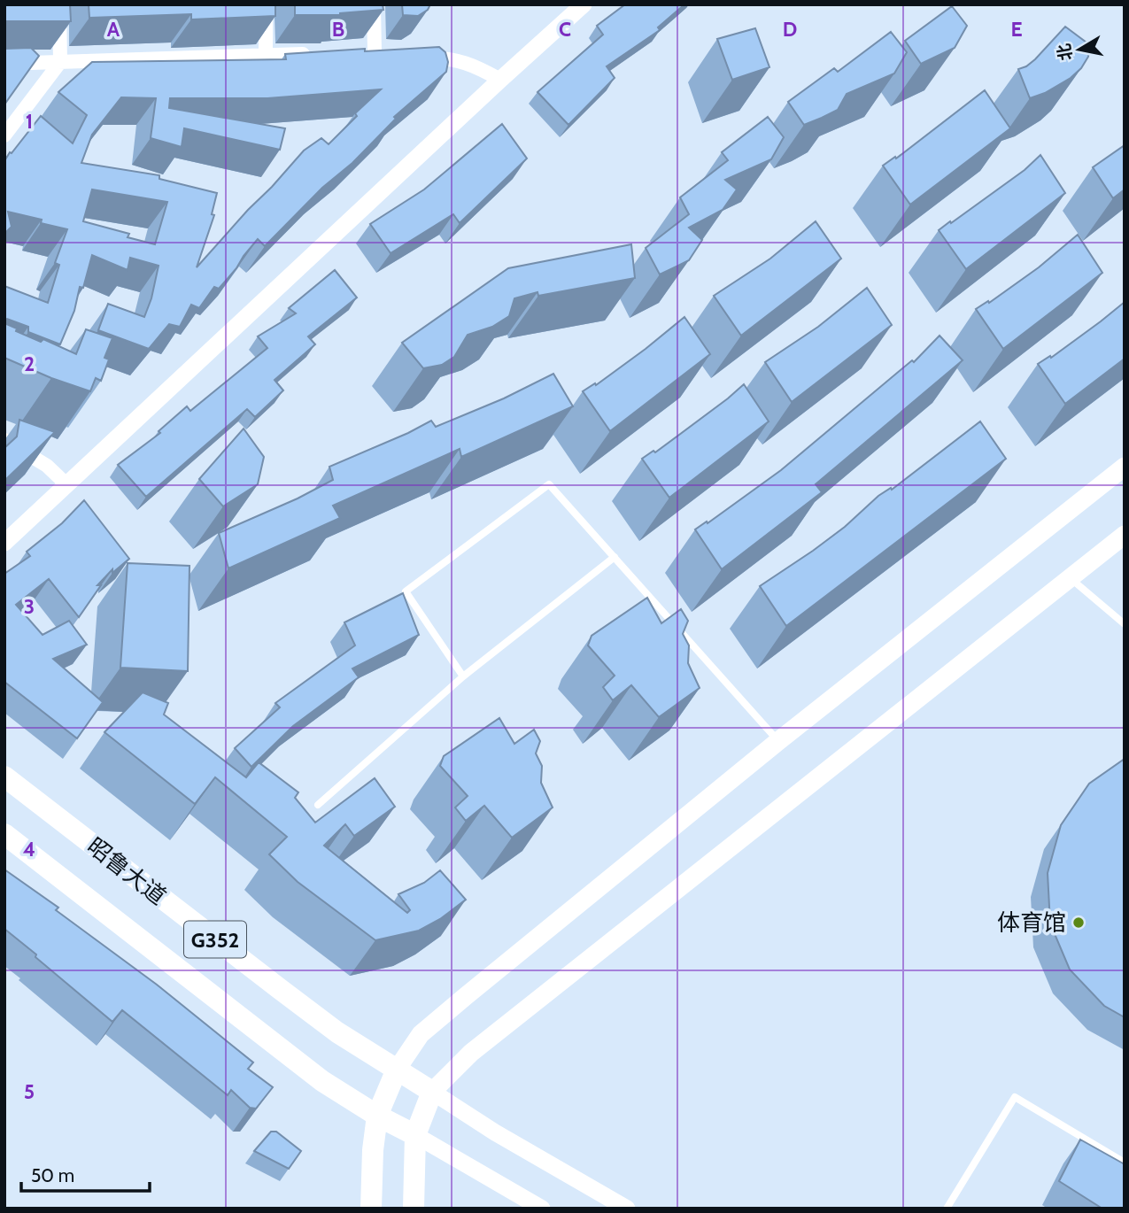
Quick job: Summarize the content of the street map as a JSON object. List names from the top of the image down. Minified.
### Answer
{"streets":{"highway":["昭鲁大道","G352"]},"places":["体育馆"],"scale_bar":"50 m","north":"left","grid":{"columns":["A","B","C","D","E"],"rows":["1","2","3","4","5"]}}
